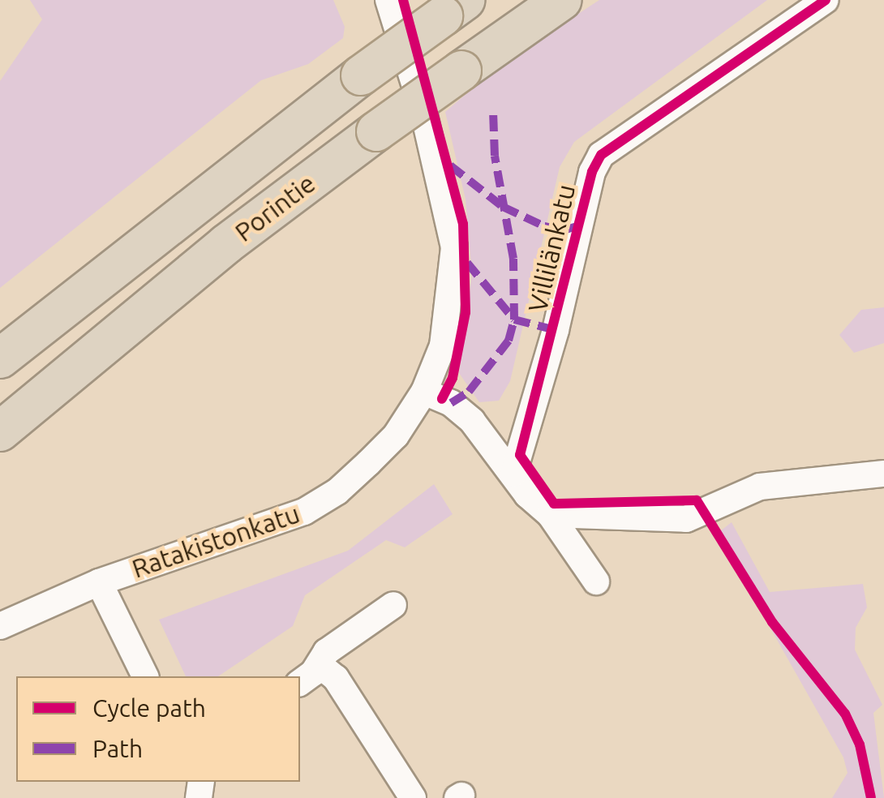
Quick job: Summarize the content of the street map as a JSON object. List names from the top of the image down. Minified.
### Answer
{"streets":{"highway":["Porintie"],"street":["Villilänkatu","Ratakistonkatu"]},"legend":["Cycle path","Path"]}
